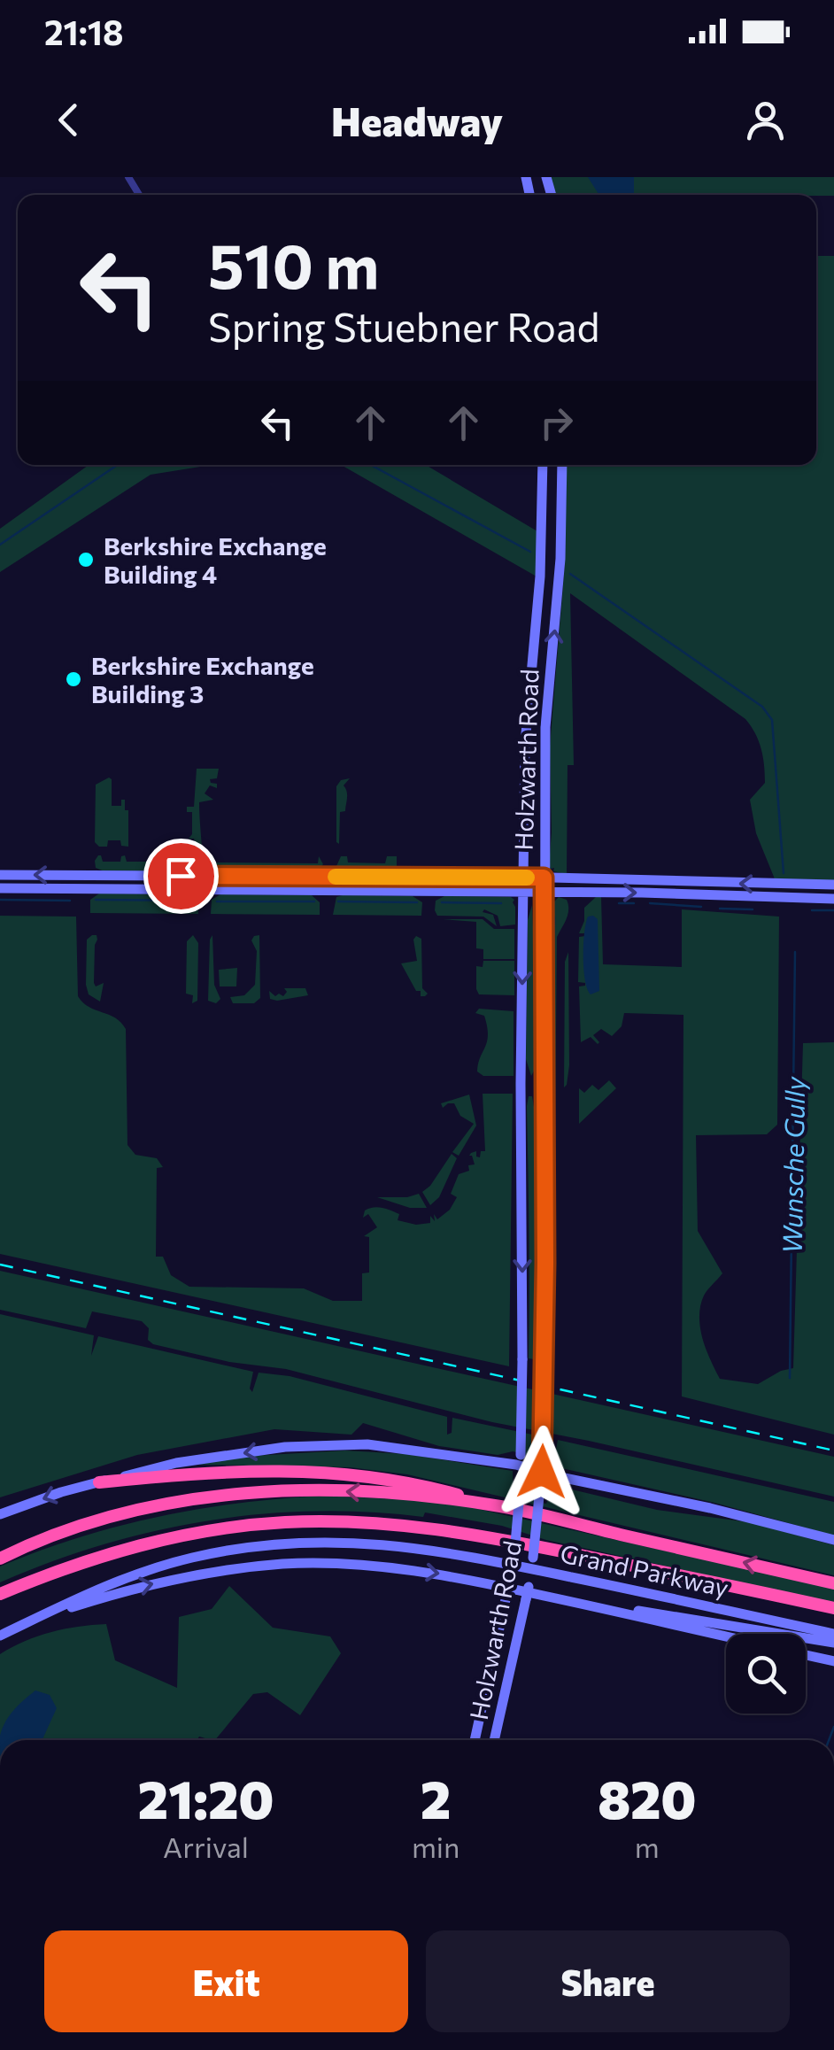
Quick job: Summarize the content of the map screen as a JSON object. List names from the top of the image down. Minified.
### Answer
{"streets":{"main road":["Holzwarth Road","Grand Parkway"]},"crossings":[["Holzwarth Road","Grand Parkway"]],"water":["Wunsche Gully"],"places":["Berkshire Exchange Building 4","Berkshire Exchange Building 3"],"page":{"status":"21:18","header":"Headway","turn":["510 m","Spring Stuebner Road"],"eta":["21:20","Arrival","2","min","820","m"],"buttons":["Exit","Share"]}}
